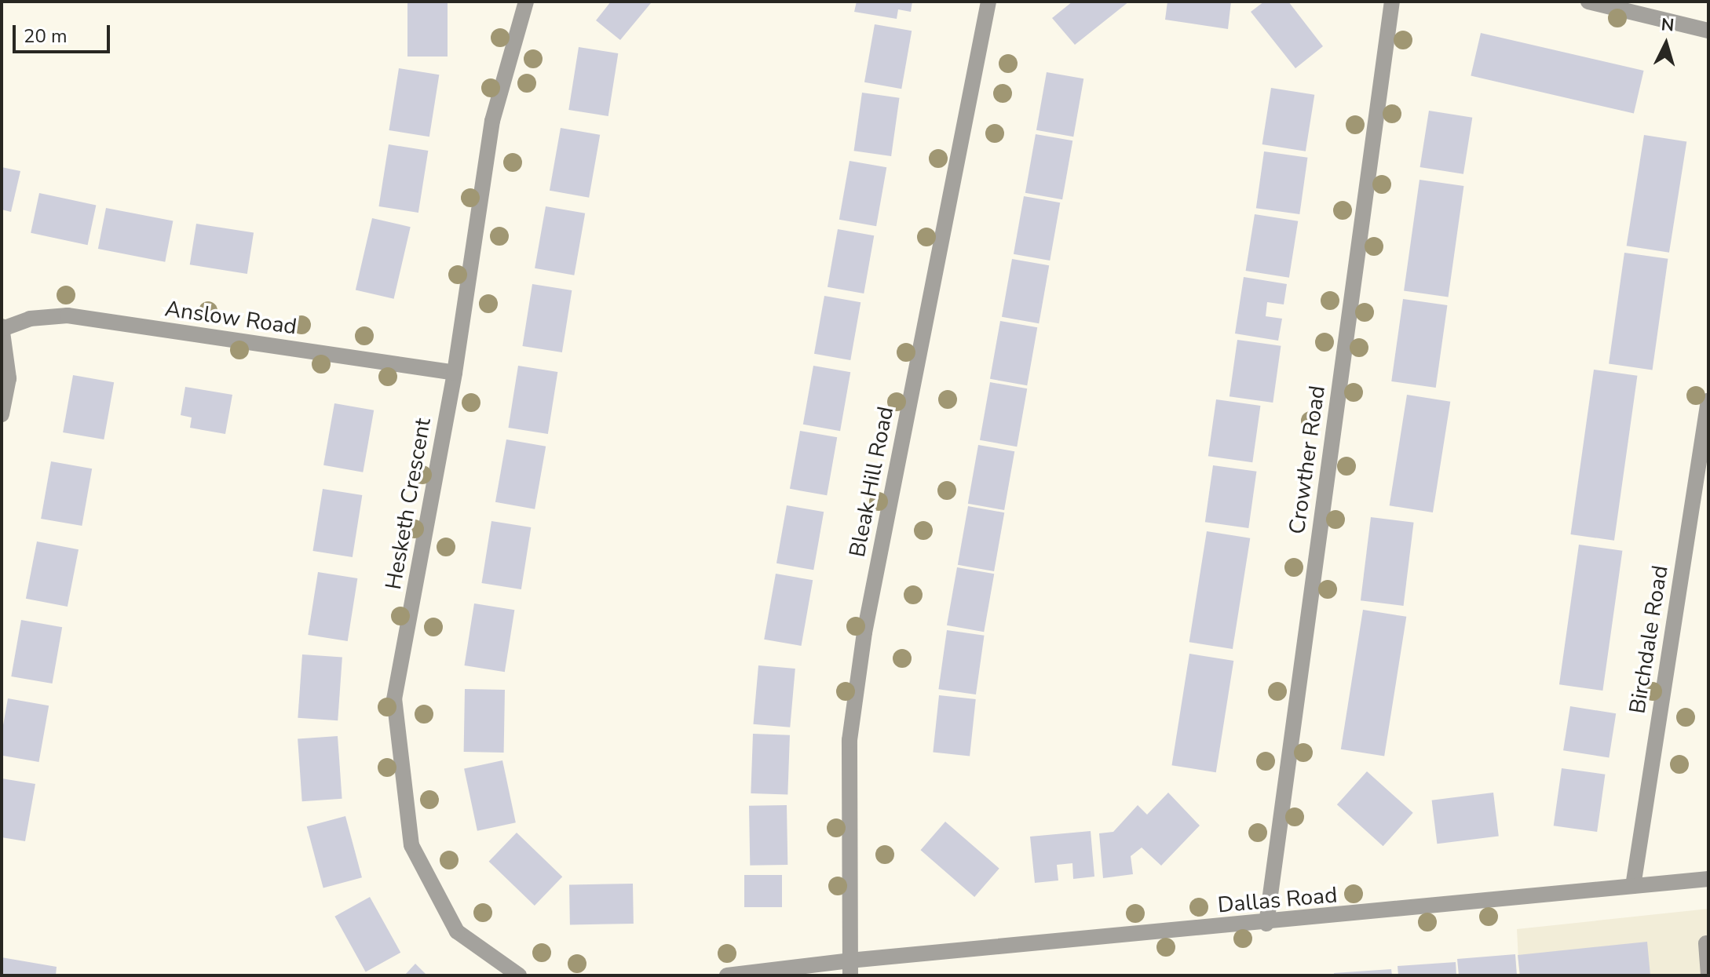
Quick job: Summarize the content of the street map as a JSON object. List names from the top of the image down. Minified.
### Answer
{"streets":{"street":["Anslow Road","Crowther Road","Bleak Hill Road","Hesketh Crescent","Birchdale Road","Dallas Road"]},"crossings":[["Anslow Road","Hesketh Crescent"],["Crowther Road","Dallas Road"],["Bleak Hill Road","Dallas Road"],["Birchdale Road","Dallas Road"]],"scale_bar":"20 m","north":"top"}
